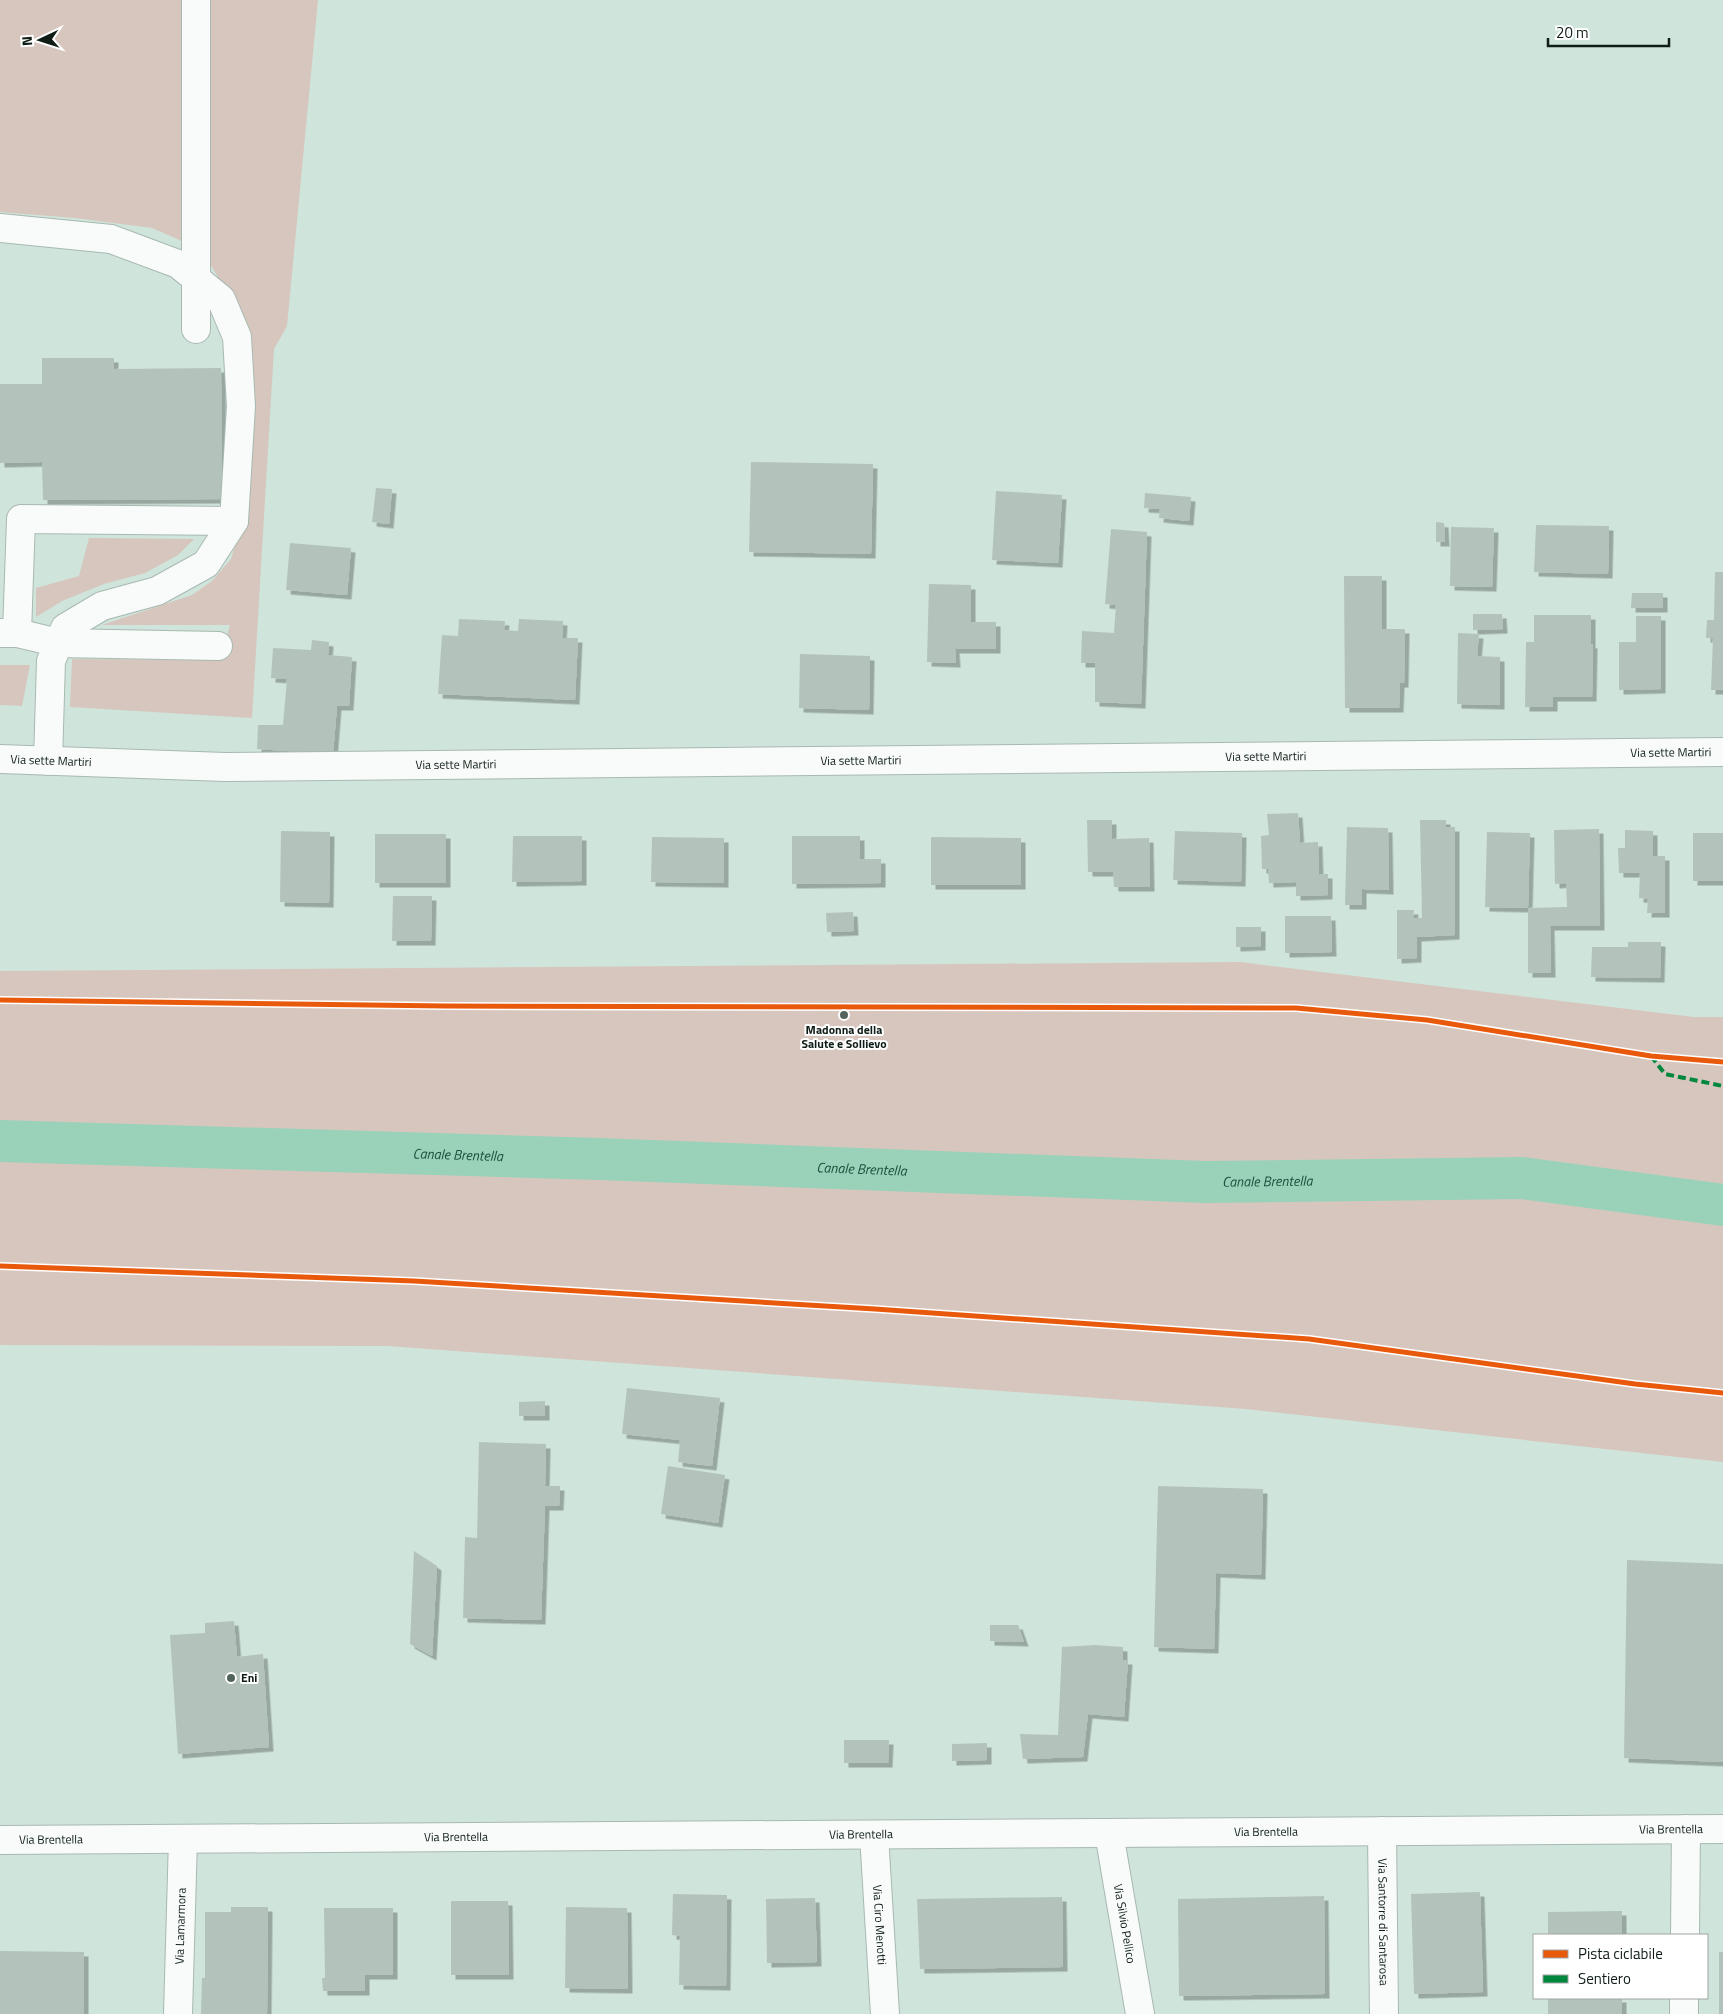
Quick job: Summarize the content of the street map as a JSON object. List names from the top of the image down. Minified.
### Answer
{"streets":{"main road":["Via sette Martiri","Via Brentella","Via Santorre di Santarosa","Via Ciro Menotti","Via Silvio Pellico","Via Lamarmora"]},"crossings":[["Via Brentella","Via Santorre di Santarosa"],["Via Brentella","Via Ciro Menotti"],["Via Brentella","Via Silvio Pellico"],["Via Brentella","Via Lamarmora"]],"water":["Canale Brentella"],"places":["Madonna della Salute e Sollievo","Eni"],"legend":["Pista ciclabile","Sentiero"],"scale_bar":"20 m","north":"left"}
